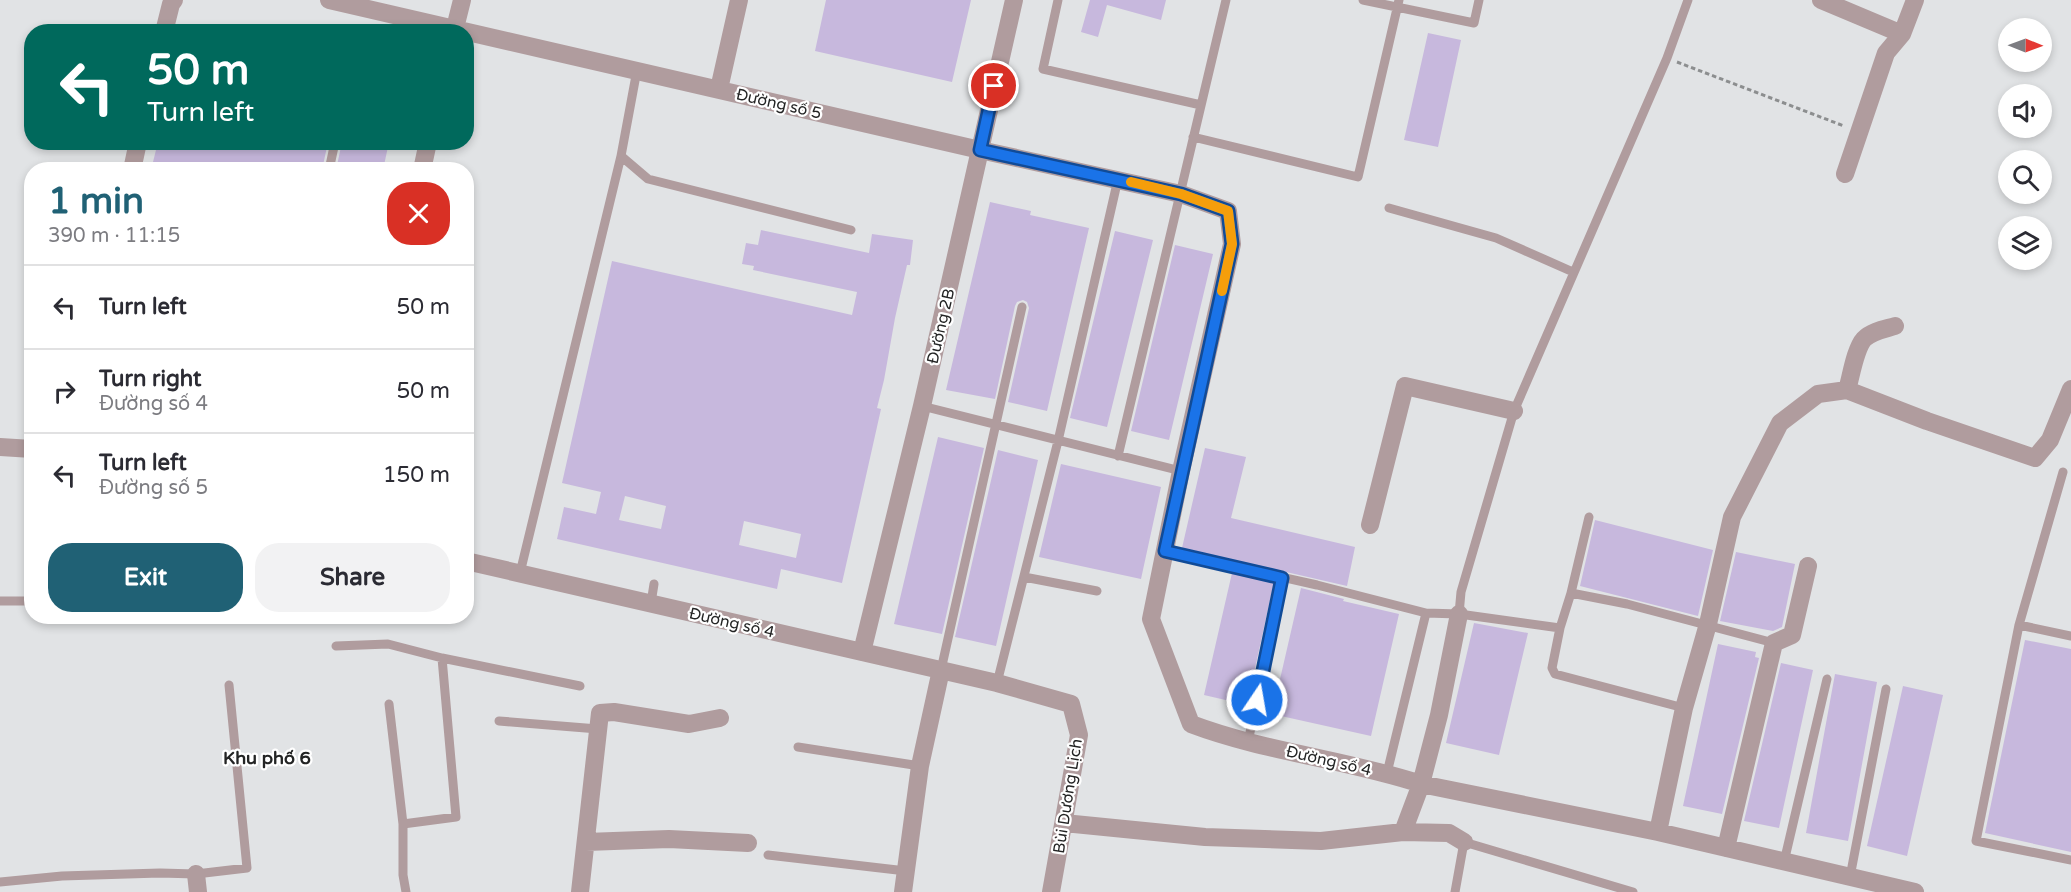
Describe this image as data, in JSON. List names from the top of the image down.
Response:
{
  "streets": {
    "street": [
      "Đường số 5",
      "Đường 2B",
      "Đường số 4",
      "Bùi Dương Lịch"
    ]
  },
  "crossings": [
    ["Đường số 5", "Đường 2B"],
    ["Đường số 5", "Đường số 4"],
    ["Đường 2B", "Đường số 4"],
    ["Đường số 4", "Bùi Dương Lịch"]
  ],
  "districts": ["Khu phố 6"],
  "north": "right",
  "page": {
    "turn": ["50 m", "Turn left"],
    "heading": ["1 min", "390 m · 11:15"],
    "list": [
      {
        "name": "Turn left",
        "value": "50 m"
      },
      {
        "name": "Turn right",
        "note": "Đường số 4",
        "value": "50 m"
      },
      {
        "name": "Turn left",
        "note": "Đường số 5",
        "value": "150 m"
      }
    ],
    "buttons": ["Exit", "Share"]
  }
}
